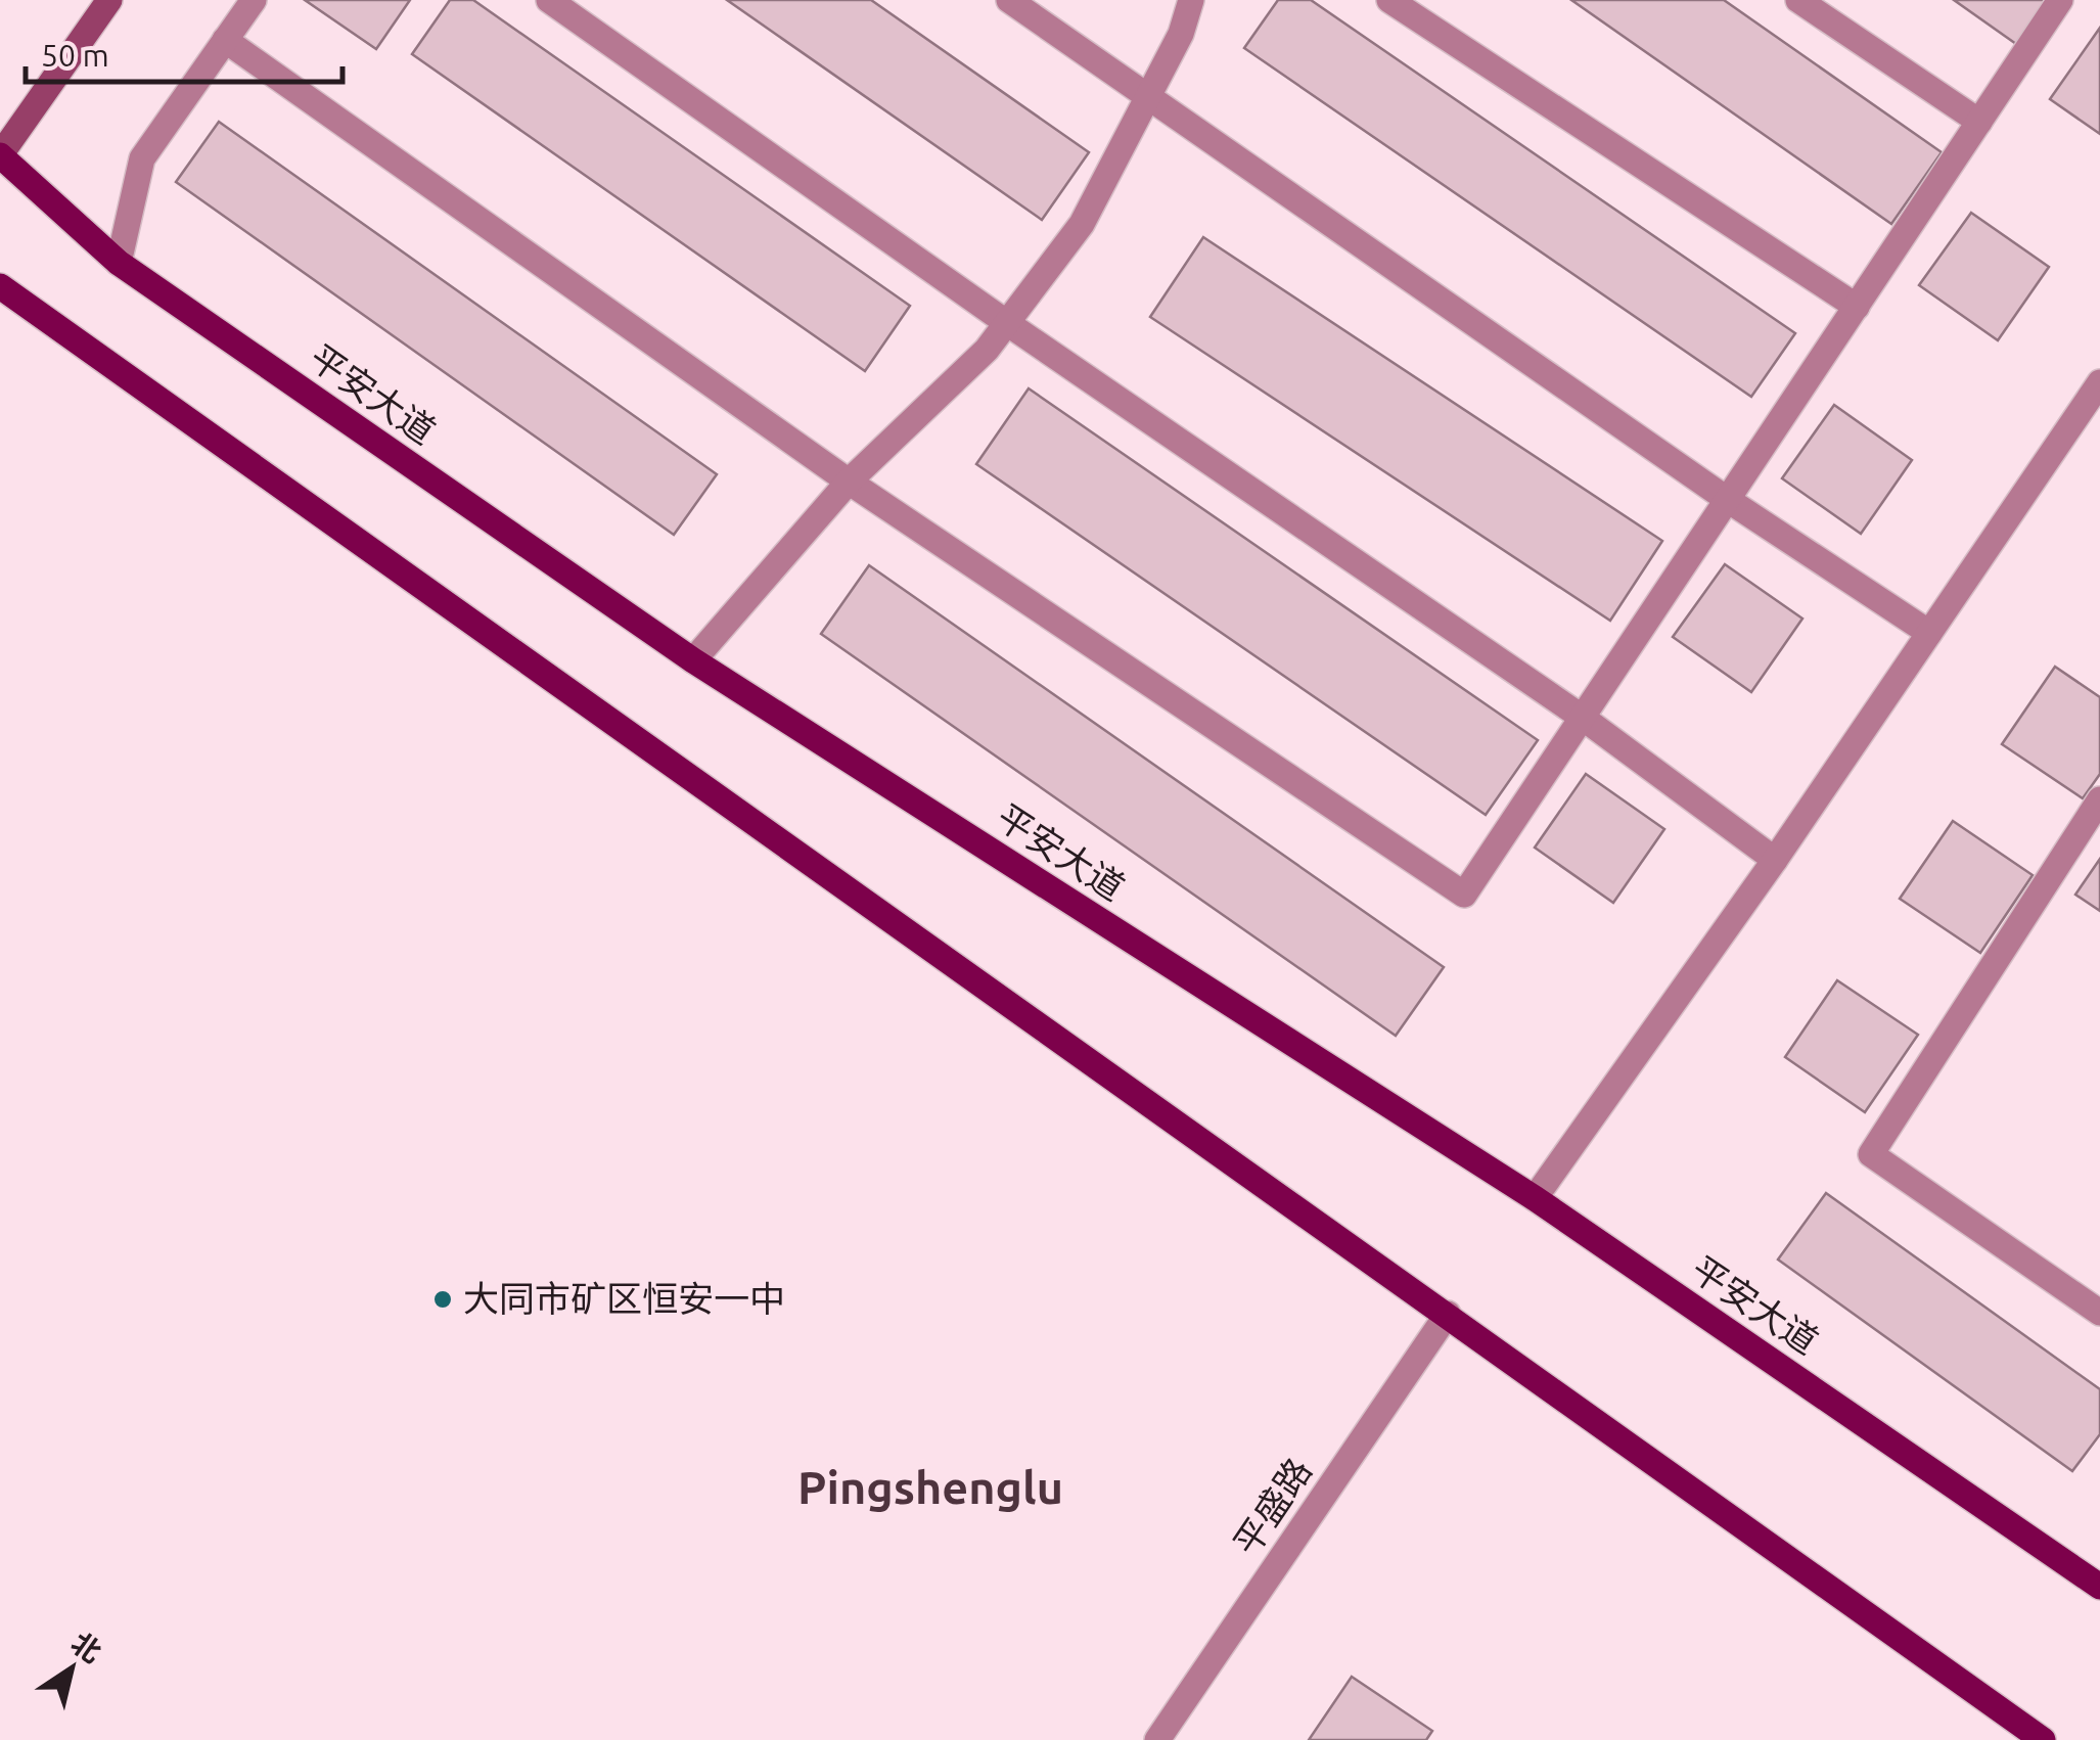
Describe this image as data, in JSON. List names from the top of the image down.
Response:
{
  "streets": {
    "main road": ["平安大道"],
    "street": ["平盛路"]
  },
  "districts": ["Pingshenglu"],
  "places": ["大同市矿区恒安一中"],
  "scale_bar": "50 m",
  "north": "top right"
}
